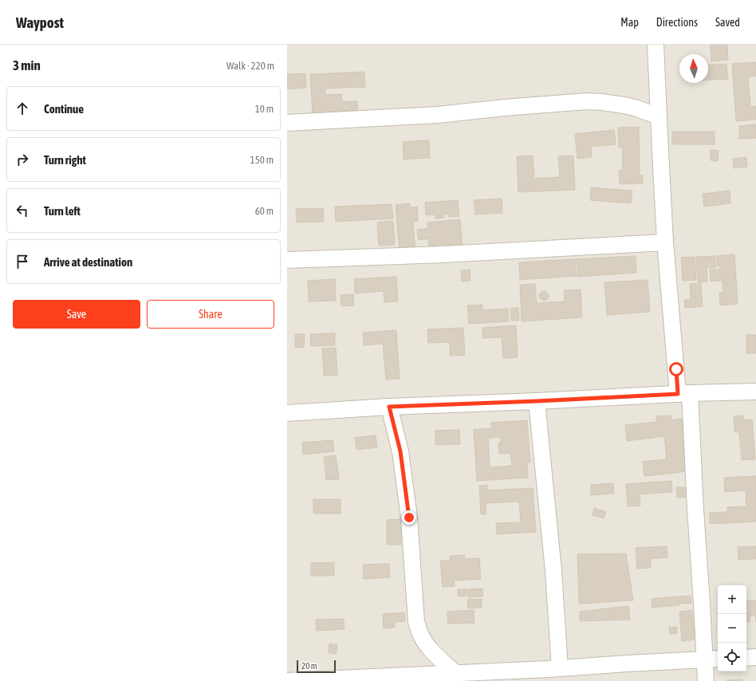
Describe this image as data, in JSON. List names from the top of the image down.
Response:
{
  "scale_bar": "20 m",
  "north": "top",
  "page": {
    "header": "Waypost",
    "nav": ["Map", "Directions", "Saved"],
    "heading": ["3 min", "Walk · 220 m"],
    "list": [
      ["Continue", "10 m"],
      ["Turn right", "150 m"],
      ["Turn left", "60 m"],
      "Arrive at destination"
    ],
    "buttons": ["Save", "Share"],
    "map_buttons": ["+", "−"],
    "scale": "20 m"
  }
}
